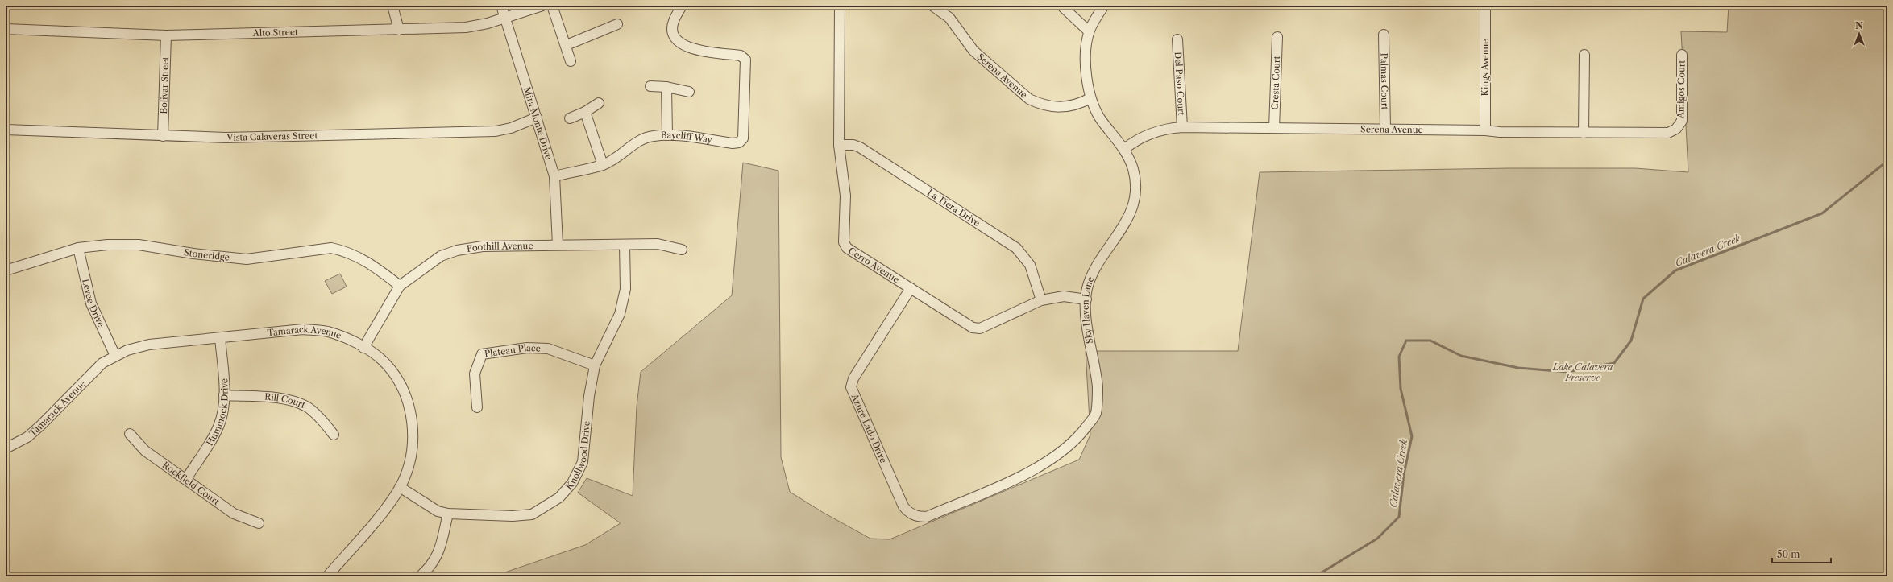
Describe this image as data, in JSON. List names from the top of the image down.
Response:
{
  "streets": {
    "street": [
      "Alto Street",
      "Kings Avenue",
      "Serena Avenue",
      "Palmas Court",
      "Cresta Court",
      "Del Paso Court",
      "Bolivar Street",
      "Amigos Court",
      "Mira Monte Drive",
      "Vista Calaveras Street",
      "Baycliff Way",
      "La Tiera Drive",
      "Foothill Avenue",
      "Stoneridge",
      "Cerro Avenue",
      "Levee Drive",
      "Sky Haven Lane",
      "Tamarack Avenue",
      "Plateau Place",
      "Rill Court",
      "Hummock Drive",
      "Azure Lado Drive",
      "Knollwood Drive",
      "Rockfield Court"
    ]
  },
  "crossings": [
    ["Alto Street", "Bolivar Street"],
    ["Alto Street", "Mira Monte Drive"],
    ["Kings Avenue", "Serena Avenue"],
    ["Serena Avenue", "Palmas Court"],
    ["Serena Avenue", "Cresta Court"],
    ["Serena Avenue", "Del Paso Court"],
    ["Serena Avenue", "Amigos Court"],
    ["Serena Avenue", "Sky Haven Lane"],
    ["Bolivar Street", "Vista Calaveras Street"],
    ["Mira Monte Drive", "Vista Calaveras Street"],
    ["Mira Monte Drive", "Baycliff Way"],
    ["Mira Monte Drive", "Foothill Avenue"],
    ["La Tiera Drive", "Cerro Avenue"],
    ["Foothill Avenue", "Stoneridge"],
    ["Foothill Avenue", "Tamarack Avenue"],
    ["Foothill Avenue", "Knollwood Drive"],
    ["Stoneridge", "Levee Drive"],
    ["Cerro Avenue", "Sky Haven Lane"],
    ["Cerro Avenue", "Azure Lado Drive"],
    ["Levee Drive", "Tamarack Avenue"],
    ["Sky Haven Lane", "Azure Lado Drive"],
    ["Tamarack Avenue", "Hummock Drive"],
    ["Tamarack Avenue", "Knollwood Drive"],
    ["Plateau Place", "Knollwood Drive"],
    ["Rill Court", "Hummock Drive"],
    ["Hummock Drive", "Rockfield Court"]
  ],
  "water": ["Calavera Creek"],
  "parks": ["Lake Calavera Preserve"],
  "scale_bar": "50 m",
  "north": "top"
}
